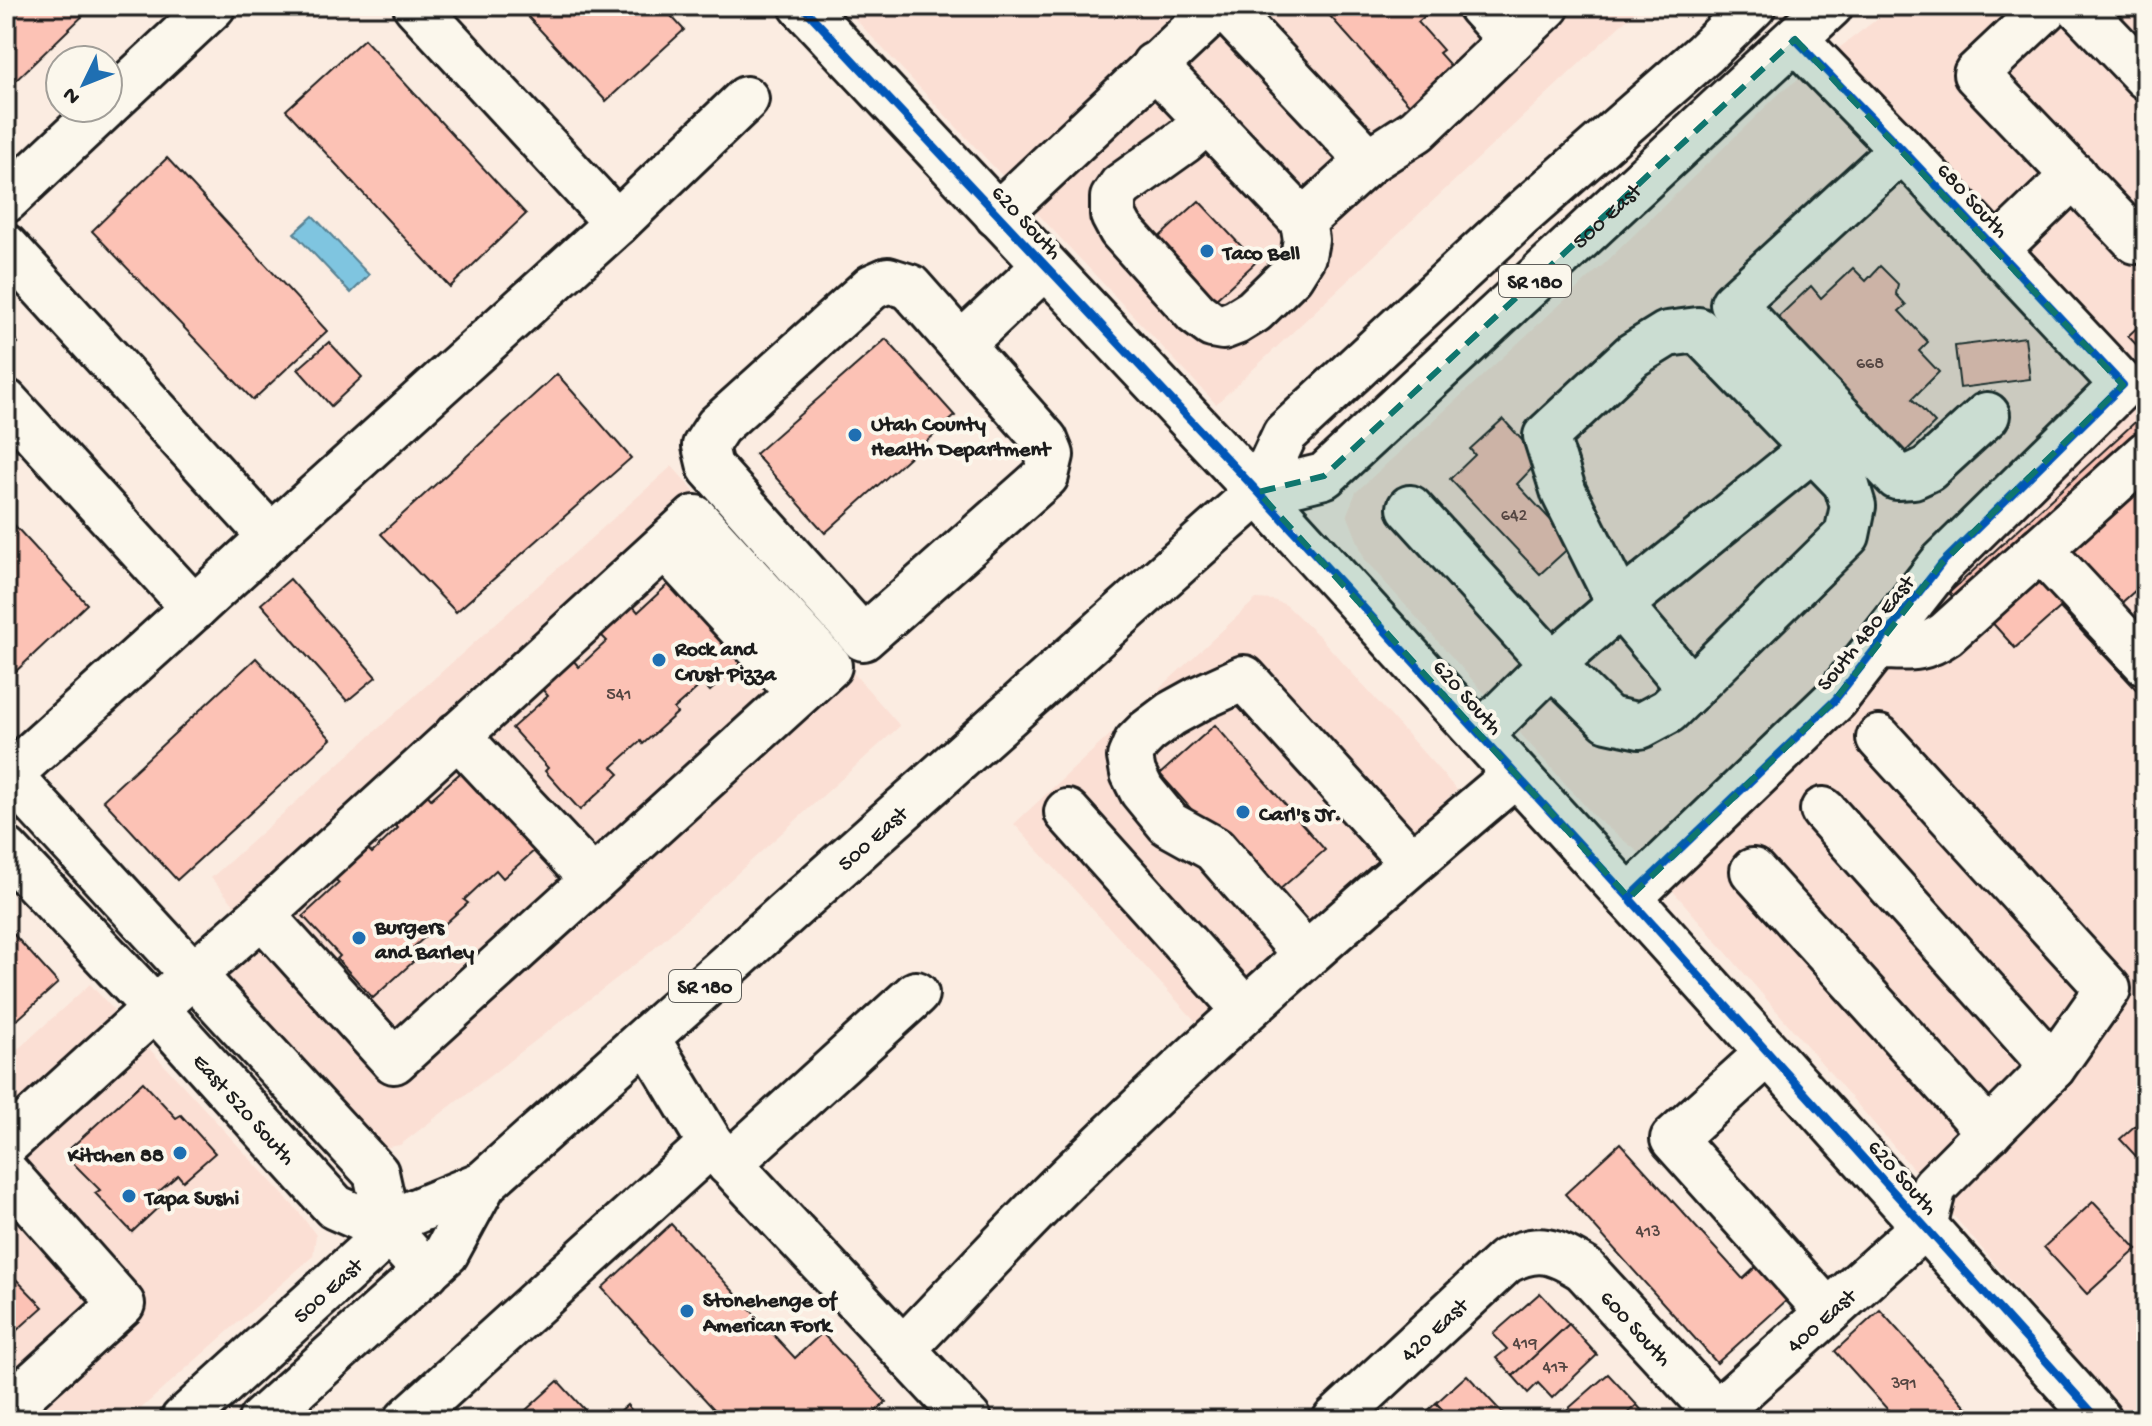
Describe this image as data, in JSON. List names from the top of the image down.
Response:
{
  "streets": {
    "street": [
      "680 South",
      "500 East",
      "620 South",
      "SR 180",
      "South 480 East",
      "East 520 South",
      "400 East",
      "600 South",
      "420 East"
    ]
  },
  "crossings": [
    ["680 South", "500 East"],
    ["680 South", "South 480 East"],
    ["500 East", "620 South"],
    ["500 East", "East 520 South"],
    ["620 South", "South 480 East"],
    ["620 South", "400 East"],
    ["400 East", "600 South"],
    ["600 South", "420 East"]
  ],
  "places": [
    "Taco Bell",
    "Utah County Health Department",
    "Rock and Crust Pizza",
    "Carl's Jr.",
    "Burgers and Barley",
    "Kitchen 88",
    "Tapa Sushi",
    "Stonehenge of American Fork"
  ],
  "house_numbers": [
    "668",
    "642",
    "541",
    "413",
    "419",
    "417",
    "391"
  ],
  "north": "bottom left"
}
